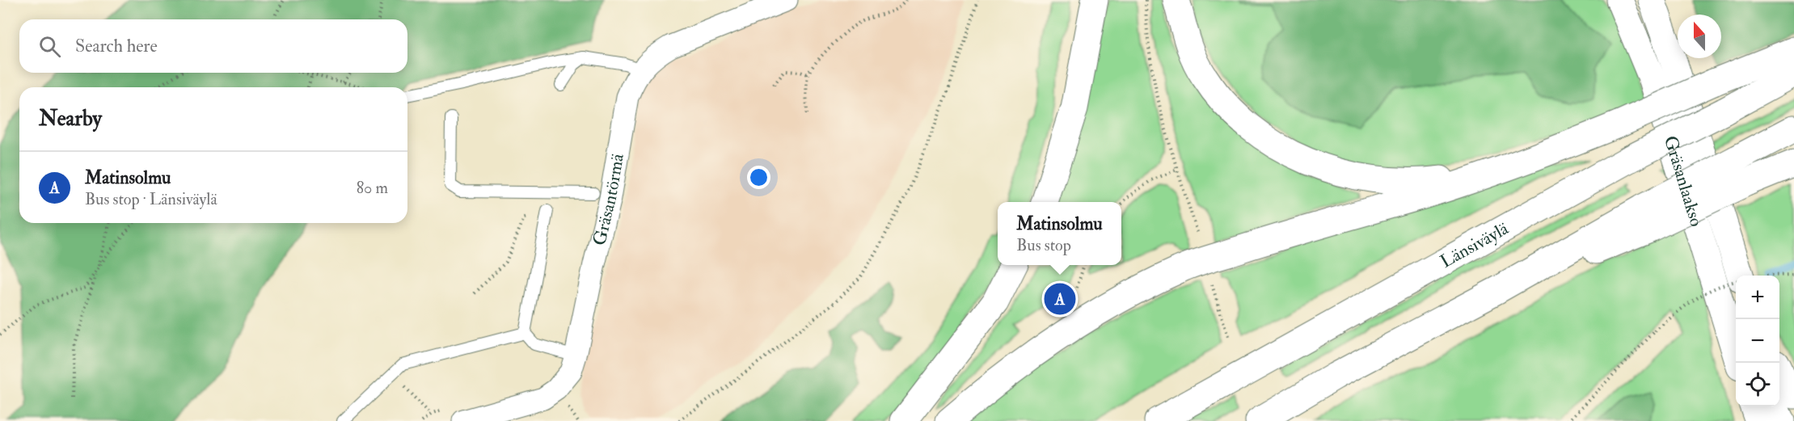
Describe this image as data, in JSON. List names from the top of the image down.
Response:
{
  "streets": {
    "main road": ["Gräsanlaakso", "Länsiväylä"],
    "street": ["Gräsantörmä"]
  },
  "north": "top",
  "page": {
    "search": "Search here",
    "heading": "Nearby",
    "list": [
      {
        "mark": "A",
        "name": "Matinsolmu",
        "note": "Bus stop · Länsiväylä",
        "value": "80 m"
      }
    ],
    "popup": ["Matinsolmu", "Bus stop"],
    "map_buttons": ["+", "−"],
    "pins": "A"
  }
}
